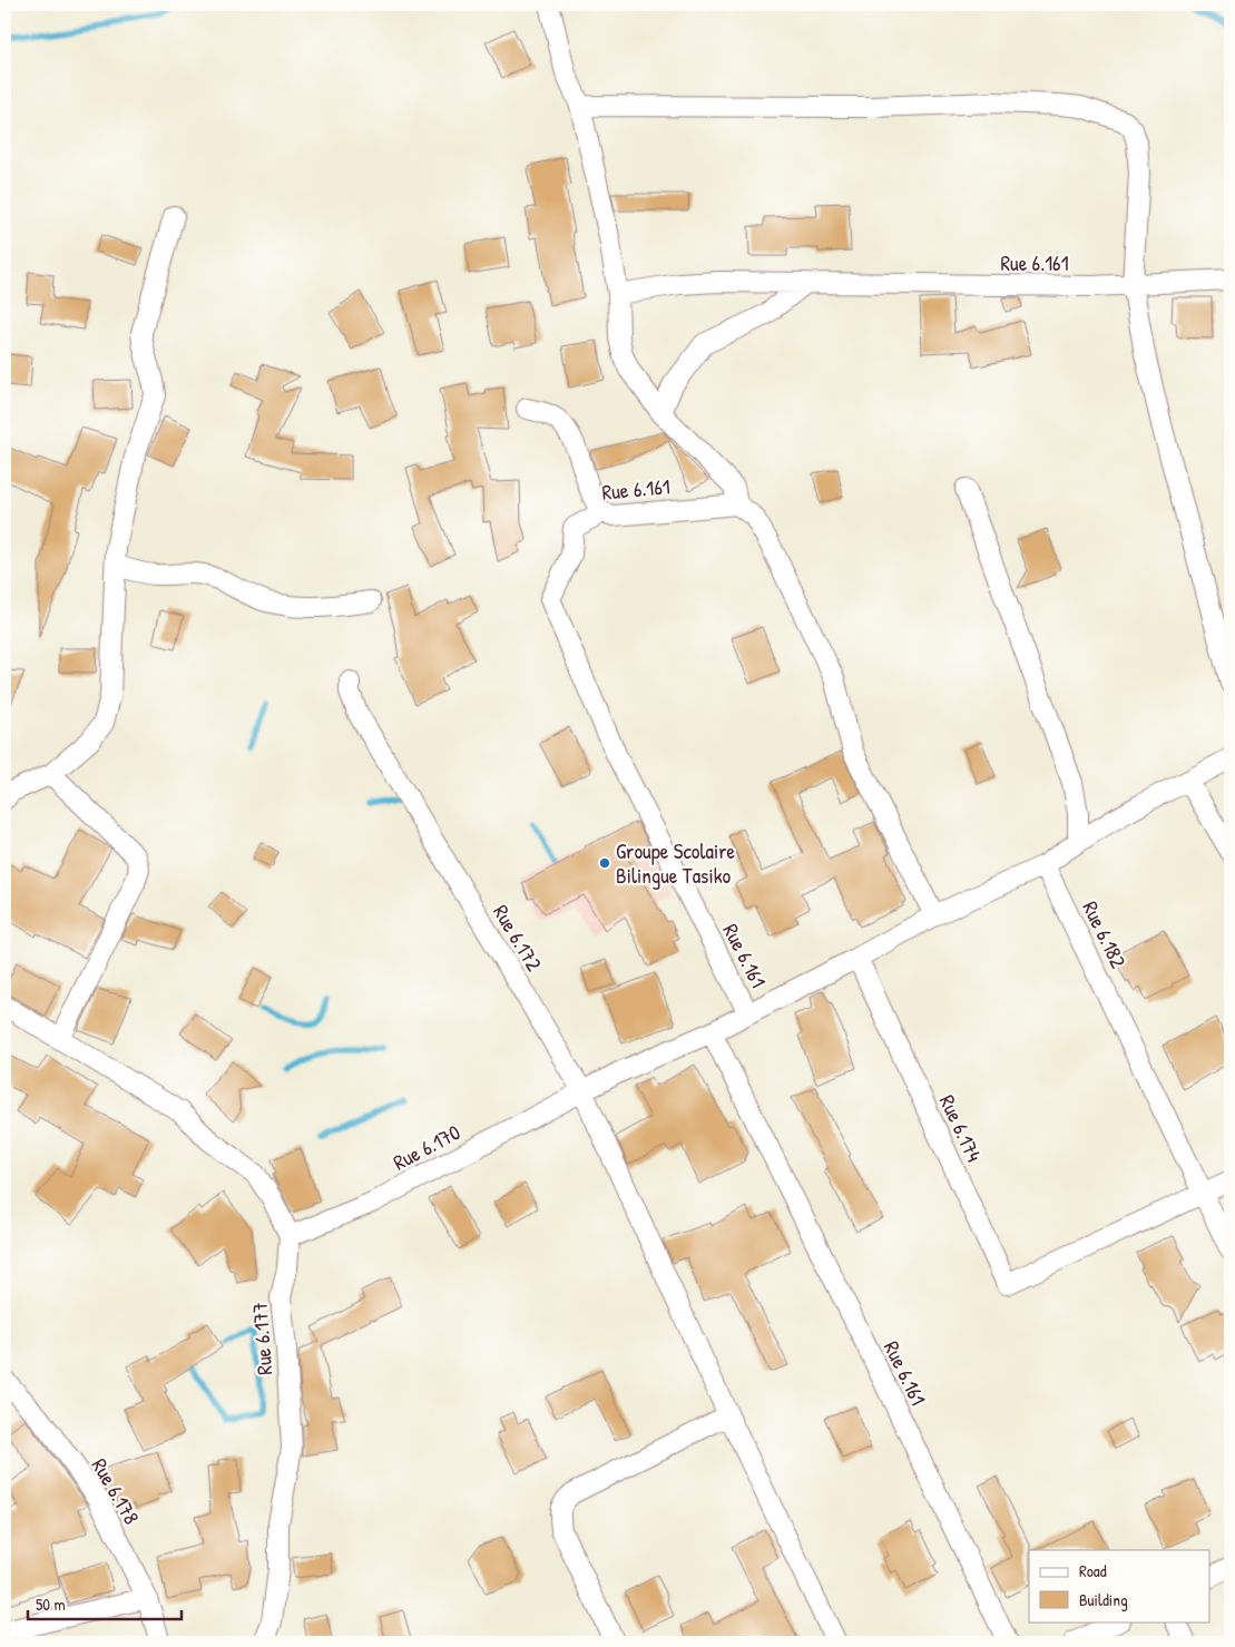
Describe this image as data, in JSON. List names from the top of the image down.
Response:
{
  "streets": {
    "street": [
      "Rue 6.161",
      "Rue 6.182",
      "Rue 6.172",
      "Rue 6.174",
      "Rue 6.170",
      "Rue 6.177",
      "Rue 6.178"
    ]
  },
  "crossings": [
    ["Rue 6.182", "Rue 6.174"],
    ["Rue 6.172", "Rue 6.170"],
    ["Rue 6.170", "Rue 6.177"]
  ],
  "places": ["Groupe Scolaire Bilingue Tasiko"],
  "legend": ["Road", "Building"],
  "scale_bar": "50 m"
}
